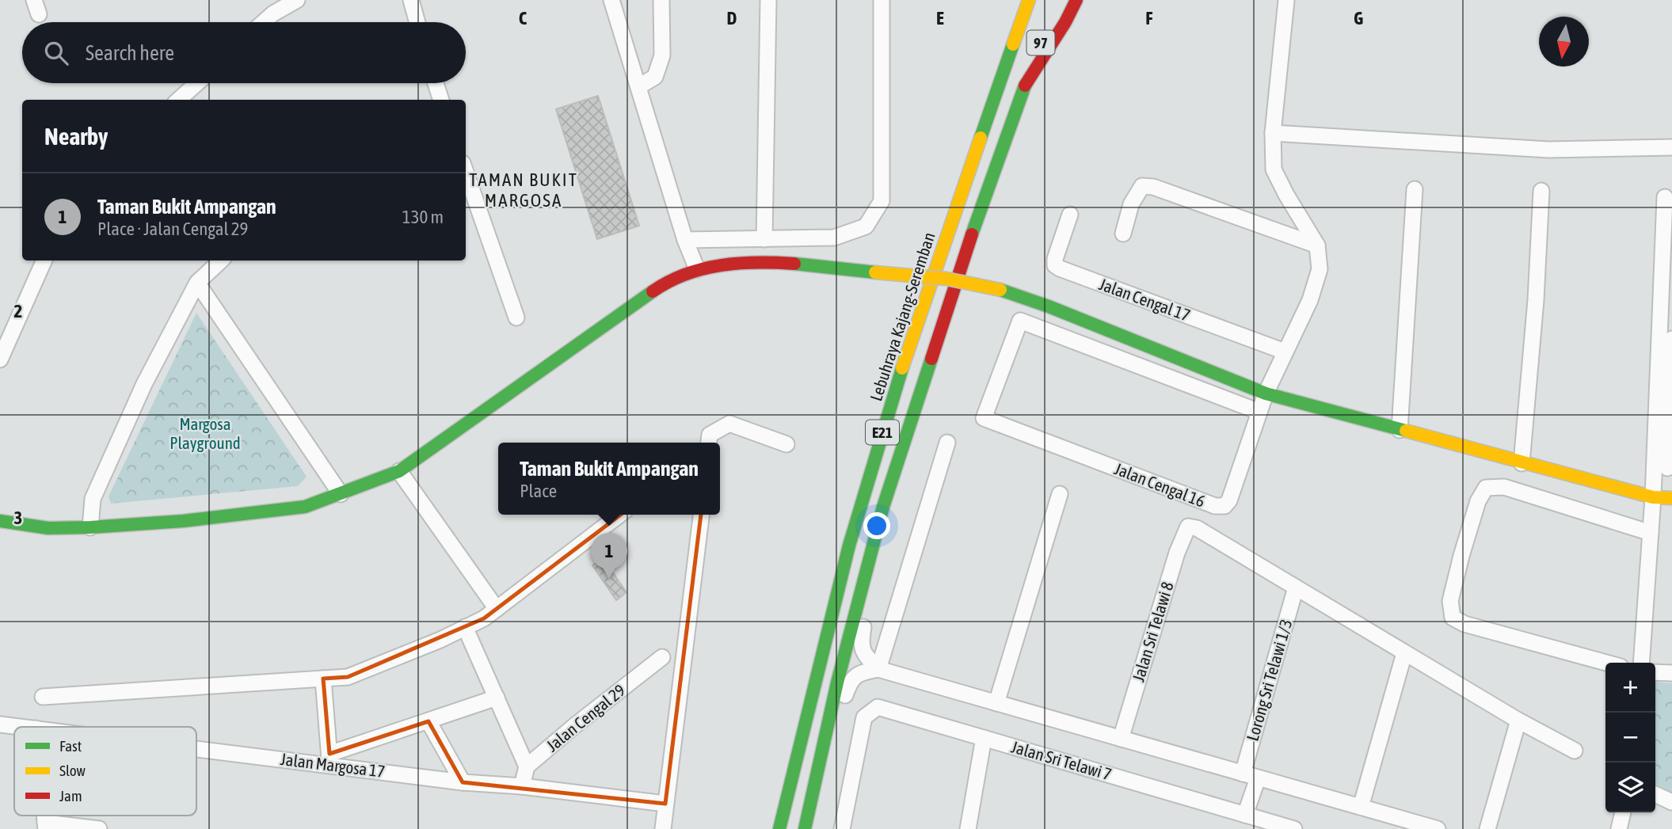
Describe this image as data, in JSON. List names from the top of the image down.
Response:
{
  "streets": {
    "main road": ["97", "Lebuhraya Kajang-Seremban", "E21"],
    "street": [
      "Jalan Cengal 17",
      "Jalan Cengal 16",
      "Jalan Sri Telawi 8",
      "Lorong Sri Telawi 1/3",
      "Jalan Cengal 29",
      "Jalan Sri Telawi 7",
      "Jalan Margosa 17"
    ]
  },
  "crossings": [
    ["97", "Lebuhraya Kajang-Seremban"],
    ["97", "E21"],
    ["Jalan Cengal 17", "Jalan Cengal 16"],
    ["Jalan Sri Telawi 8", "Lorong Sri Telawi 1/3"]
  ],
  "districts": ["TAMAN BUKIT MARGOSA"],
  "parks": ["Margosa Playground"],
  "legend": ["Fast", "Slow", "Jam"],
  "north": "bottom",
  "page": {
    "search": "Search here",
    "heading": "Nearby",
    "list": [
      {
        "mark": "1",
        "name": "Taman Bukit Ampangan",
        "note": "Place · Jalan Cengal 29",
        "value": "130 m"
      }
    ],
    "popup": ["Taman Bukit Ampangan", "Place"],
    "pins": "1",
    "map_buttons": ["+", "−"]
  },
  "grid": {
    "columns": [
      "C",
      "D",
      "E",
      "F",
      "G"
    ],
    "rows": ["2", "3"]
  }
}
